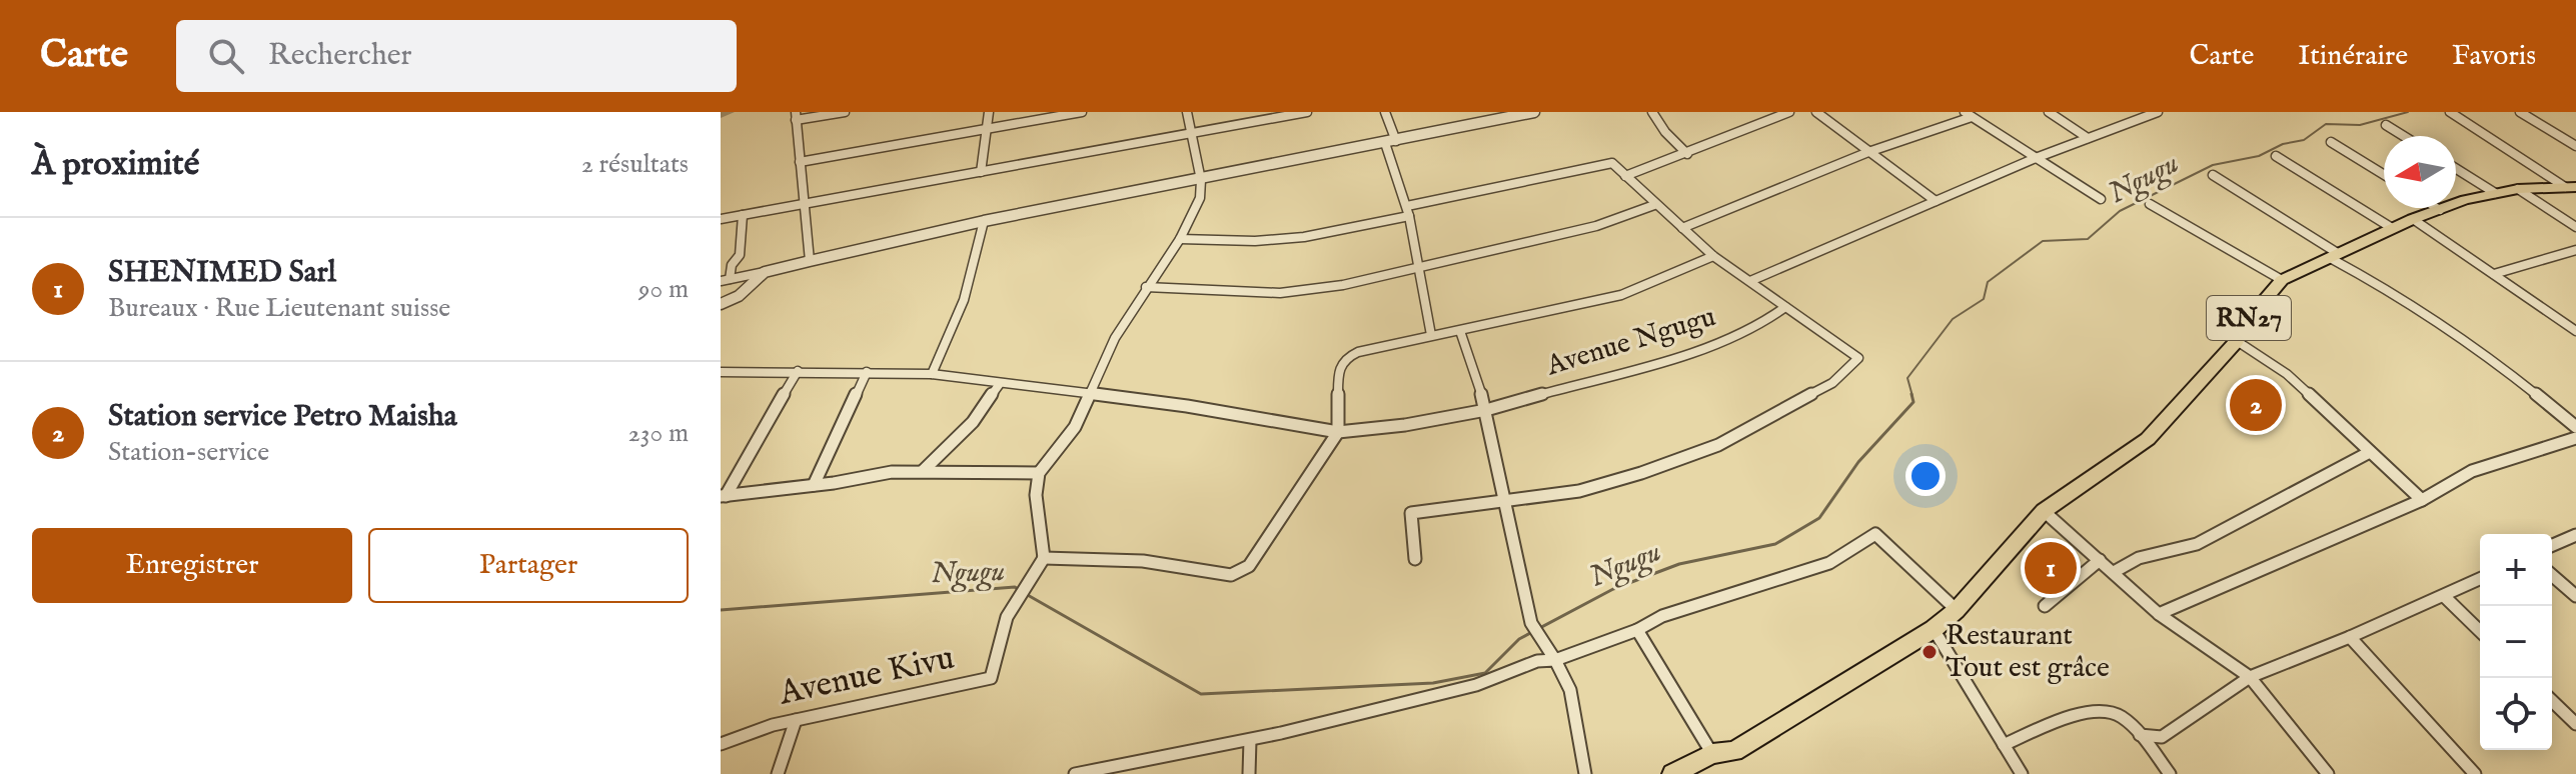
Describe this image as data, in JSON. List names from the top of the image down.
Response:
{
  "streets": {
    "main road": ["RN27"],
    "street": ["Avenue Ngugu", "Avenue Kivu"]
  },
  "water": ["Ngugu"],
  "places": ["Restaurant Tout est grâce"],
  "north": "left",
  "page": {
    "header": "Carte",
    "search": "Rechercher",
    "nav": ["Carte", "Itinéraire", "Favoris"],
    "heading": ["À proximité", "2 résultats"],
    "list": [
      {
        "mark": "1",
        "name": "SHENIMED Sarl",
        "note": "Bureaux · Rue Lieutenant suisse",
        "value": "90 m"
      },
      {
        "mark": "2",
        "name": "Station service Petro Maisha",
        "note": "Station-service",
        "value": "230 m"
      }
    ],
    "pins": ["2", "1"],
    "buttons": ["Enregistrer", "Partager"],
    "map_buttons": ["+", "−"]
  }
}
